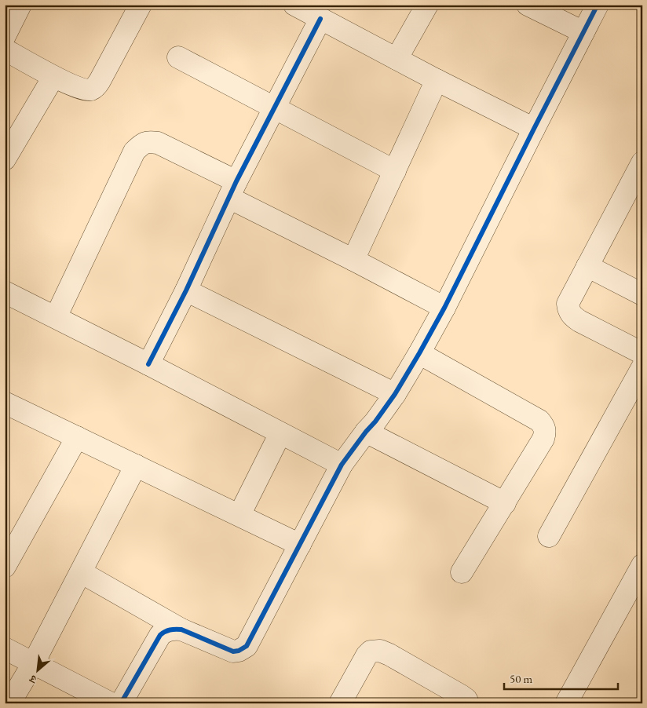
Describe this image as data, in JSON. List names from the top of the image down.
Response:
{
  "scale_bar": "50 m",
  "north": "bottom left"
}
